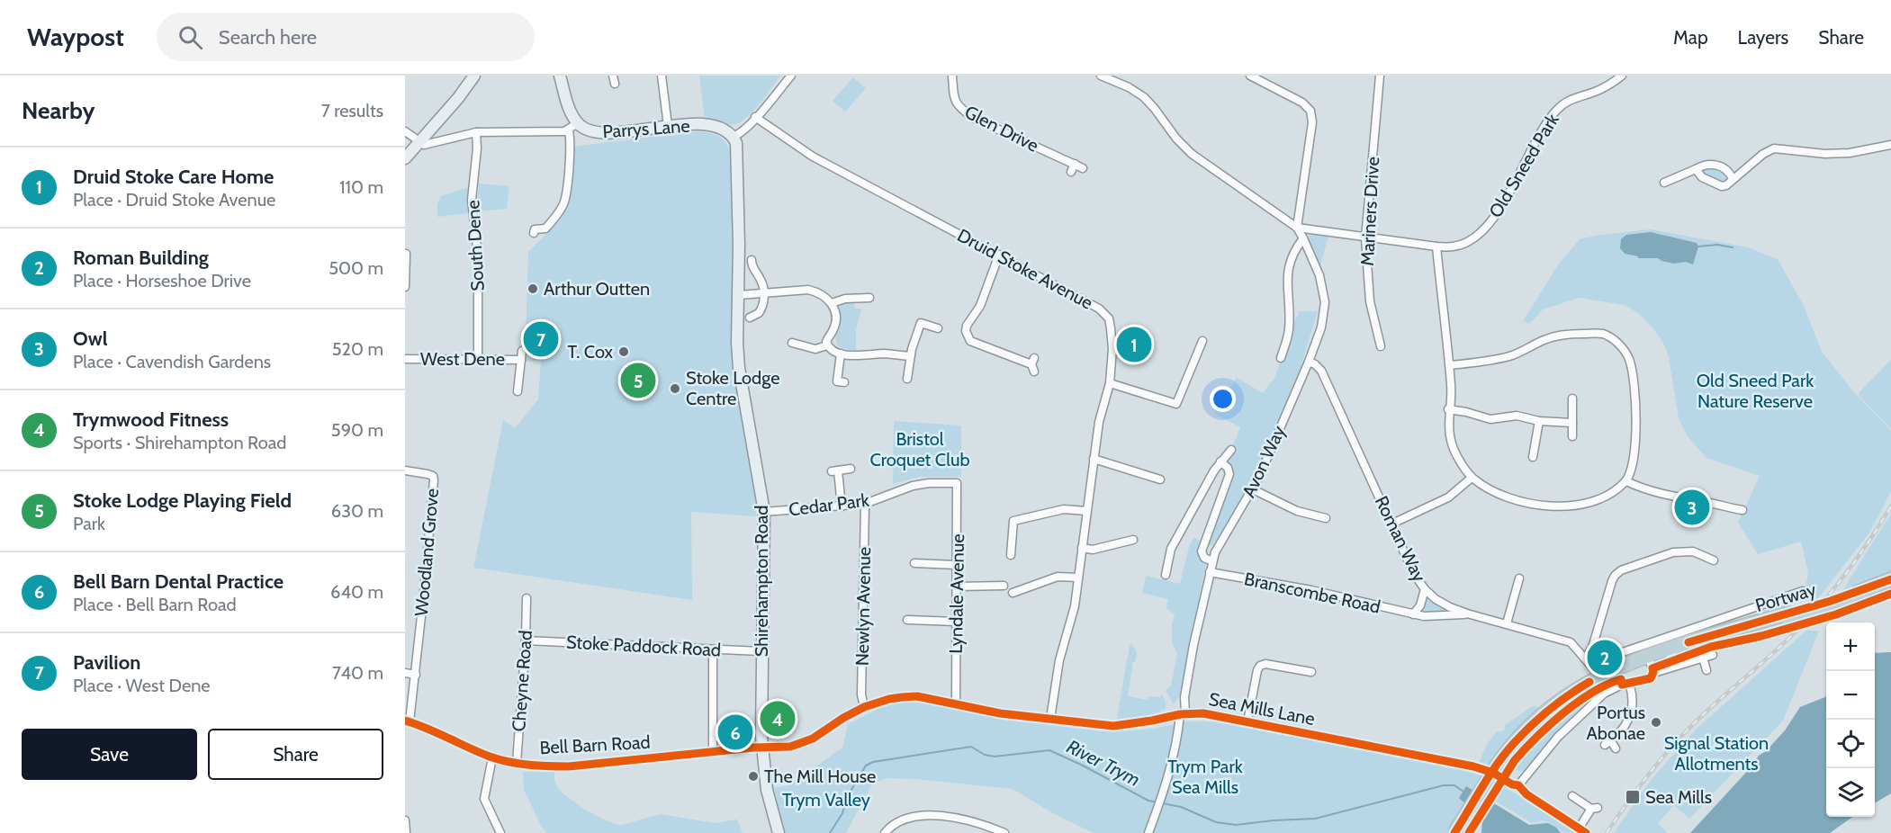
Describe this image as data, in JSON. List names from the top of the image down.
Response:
{
  "streets": {
    "highway": ["Portway"],
    "main road": ["Parrys Lane", "Shirehampton Road"],
    "street": [
      "Glen Drive",
      "Old Sneed Park",
      "Mariners Drive",
      "South Dene",
      "Druid Stoke Avenue",
      "West Dene",
      "Avon Way",
      "Cedar Park",
      "Roman Way",
      "Woodland Grove",
      "Branscombe Road",
      "Lyndale Avenue",
      "Newlyn Avenue",
      "Stoke Paddock Road",
      "Cheyne Road",
      "Sea Mills Lane",
      "Bell Barn Road"
    ]
  },
  "crossings": [
    ["Parrys Lane", "Shirehampton Road"],
    ["Old Sneed Park", "Mariners Drive"],
    ["Old Sneed Park", "Avon Way"],
    ["South Dene", "West Dene"],
    ["Druid Stoke Avenue", "Sea Mills Lane"],
    ["Avon Way", "Roman Way"],
    ["Avon Way", "Branscombe Road"],
    ["Avon Way", "Sea Mills Lane"],
    ["Cedar Park", "Shirehampton Road"],
    ["Cedar Park", "Lyndale Avenue"],
    ["Cedar Park", "Newlyn Avenue"],
    ["Roman Way", "Branscombe Road"],
    ["Woodland Grove", "Bell Barn Road"],
    ["Shirehampton Road", "Stoke Paddock Road"],
    ["Shirehampton Road", "Sea Mills Lane"],
    ["Shirehampton Road", "Bell Barn Road"],
    ["Lyndale Avenue", "Sea Mills Lane"],
    ["Newlyn Avenue", "Sea Mills Lane"],
    ["Stoke Paddock Road", "Cheyne Road"],
    ["Cheyne Road", "Bell Barn Road"],
    ["Sea Mills Lane", "Bell Barn Road"]
  ],
  "water": ["River Trym"],
  "parks": [
    "Old Sneed Park Nature Reserve",
    "Bristol Croquet Club",
    "Signal Station Allotments",
    "Trym Park Sea Mills",
    "Trym Valley"
  ],
  "places": {
    "other": [
      "Arthur Outten",
      "T. Cox",
      "Stoke Lodge Centre",
      "Portus Abonae",
      "The Mill House"
    ],
    "transit": ["Sea Mills"]
  },
  "page": {
    "header": "Waypost",
    "search": "Search here",
    "nav": ["Map", "Layers", "Share"],
    "heading": ["Nearby", "7 results"],
    "list": [
      {
        "mark": "1",
        "name": "Druid Stoke Care Home",
        "note": "Place · Druid Stoke Avenue",
        "value": "110 m"
      },
      {
        "mark": "2",
        "name": "Roman Building",
        "note": "Place · Horseshoe Drive",
        "value": "500 m"
      },
      {
        "mark": "3",
        "name": "Owl",
        "note": "Place · Cavendish Gardens",
        "value": "520 m"
      },
      {
        "mark": "4",
        "name": "Trymwood Fitness",
        "note": "Sports · Shirehampton Road",
        "value": "590 m"
      },
      {
        "mark": "5",
        "name": "Stoke Lodge Playing Field",
        "note": "Park",
        "value": "630 m"
      },
      {
        "mark": "6",
        "name": "Bell Barn Dental Practice",
        "note": "Place · Bell Barn Road",
        "value": "640 m"
      },
      {
        "mark": "7",
        "name": "Pavilion",
        "note": "Place · West Dene",
        "value": "740 m"
      }
    ],
    "pins": [
      "7",
      "1",
      "5",
      "3",
      "2",
      "4",
      "6"
    ],
    "map_buttons": ["+", "−"],
    "buttons": ["Save", "Share"]
  }
}
